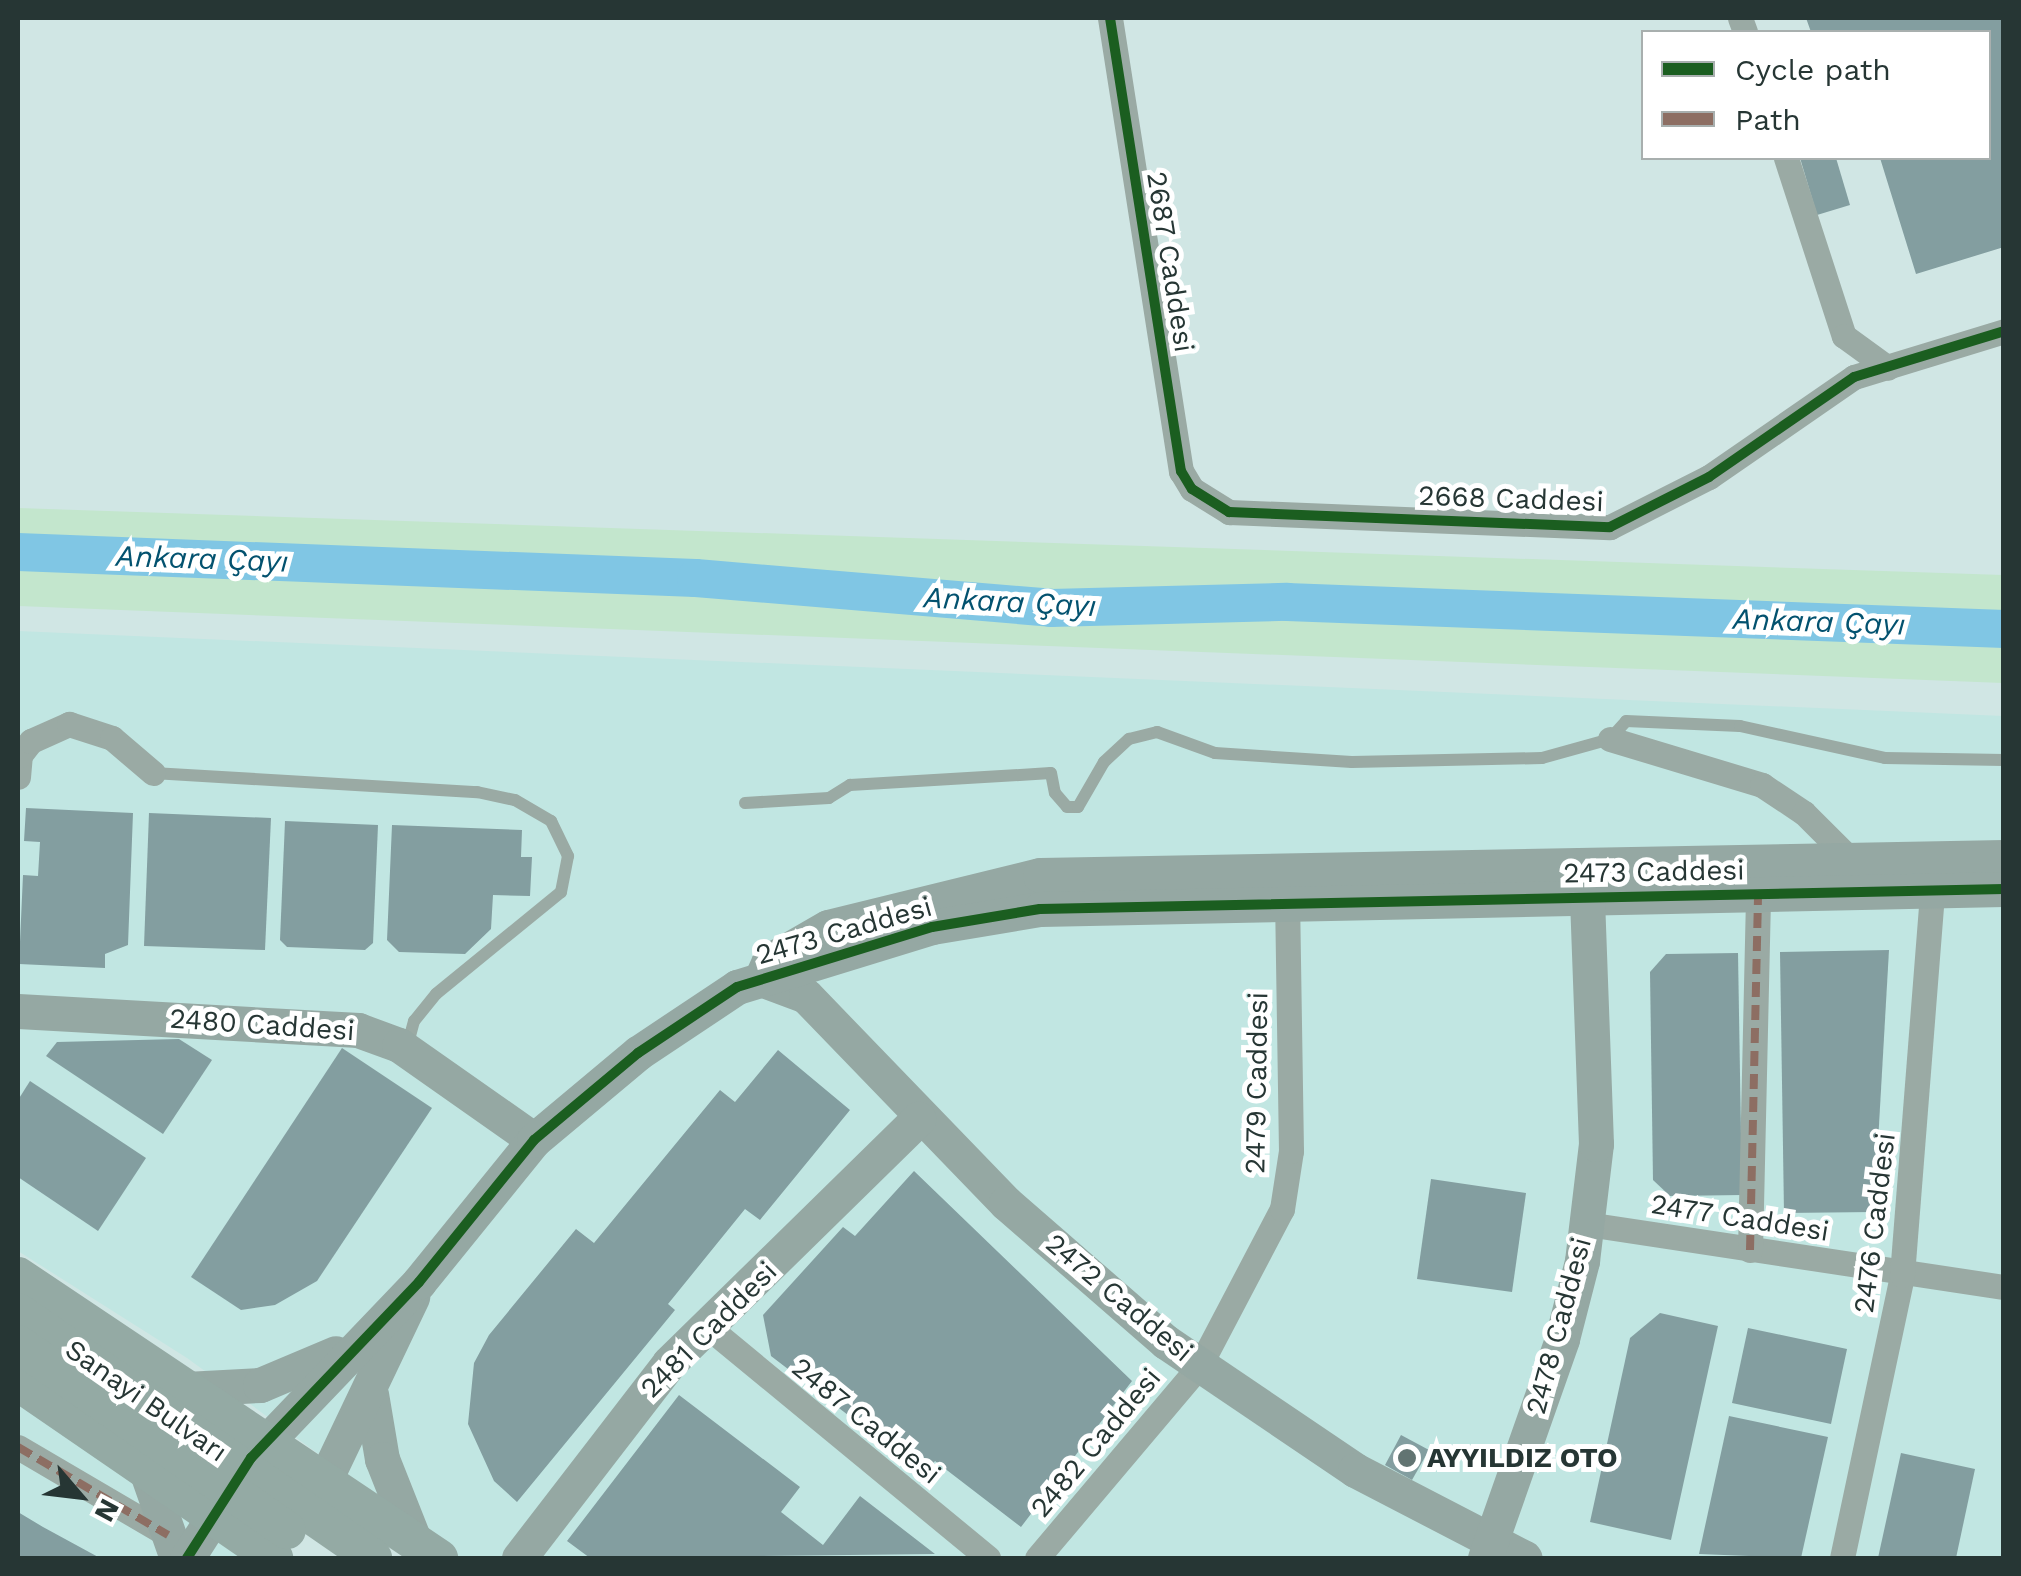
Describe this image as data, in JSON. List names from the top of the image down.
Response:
{
  "streets": {
    "main road": ["Sanayi Bulvarı"],
    "street": [
      "2687 Caddesi",
      "2668 Caddesi",
      "2473 Caddesi",
      "2480 Caddesi",
      "2479 Caddesi",
      "2477 Caddesi",
      "2476 Caddesi",
      "2472 Caddesi",
      "2478 Caddesi",
      "2481 Caddesi",
      "2487 Caddesi",
      "2482 Caddesi"
    ]
  },
  "crossings": [
    ["2687 Caddesi", "2668 Caddesi"],
    ["2473 Caddesi", "2480 Caddesi"],
    ["2473 Caddesi", "2479 Caddesi"],
    ["2473 Caddesi", "2476 Caddesi"],
    ["2473 Caddesi", "2472 Caddesi"],
    ["2473 Caddesi", "2478 Caddesi"],
    ["2479 Caddesi", "2472 Caddesi"],
    ["2479 Caddesi", "2482 Caddesi"],
    ["2477 Caddesi", "2476 Caddesi"],
    ["2477 Caddesi", "2478 Caddesi"],
    ["2472 Caddesi", "2478 Caddesi"],
    ["2472 Caddesi", "2481 Caddesi"],
    ["2472 Caddesi", "2482 Caddesi"],
    ["2481 Caddesi", "2487 Caddesi"]
  ],
  "water": ["Ankara Çayı"],
  "places": ["AYYILDIZ OTO"],
  "legend": ["Cycle path", "Path"],
  "north": "bottom right"
}
